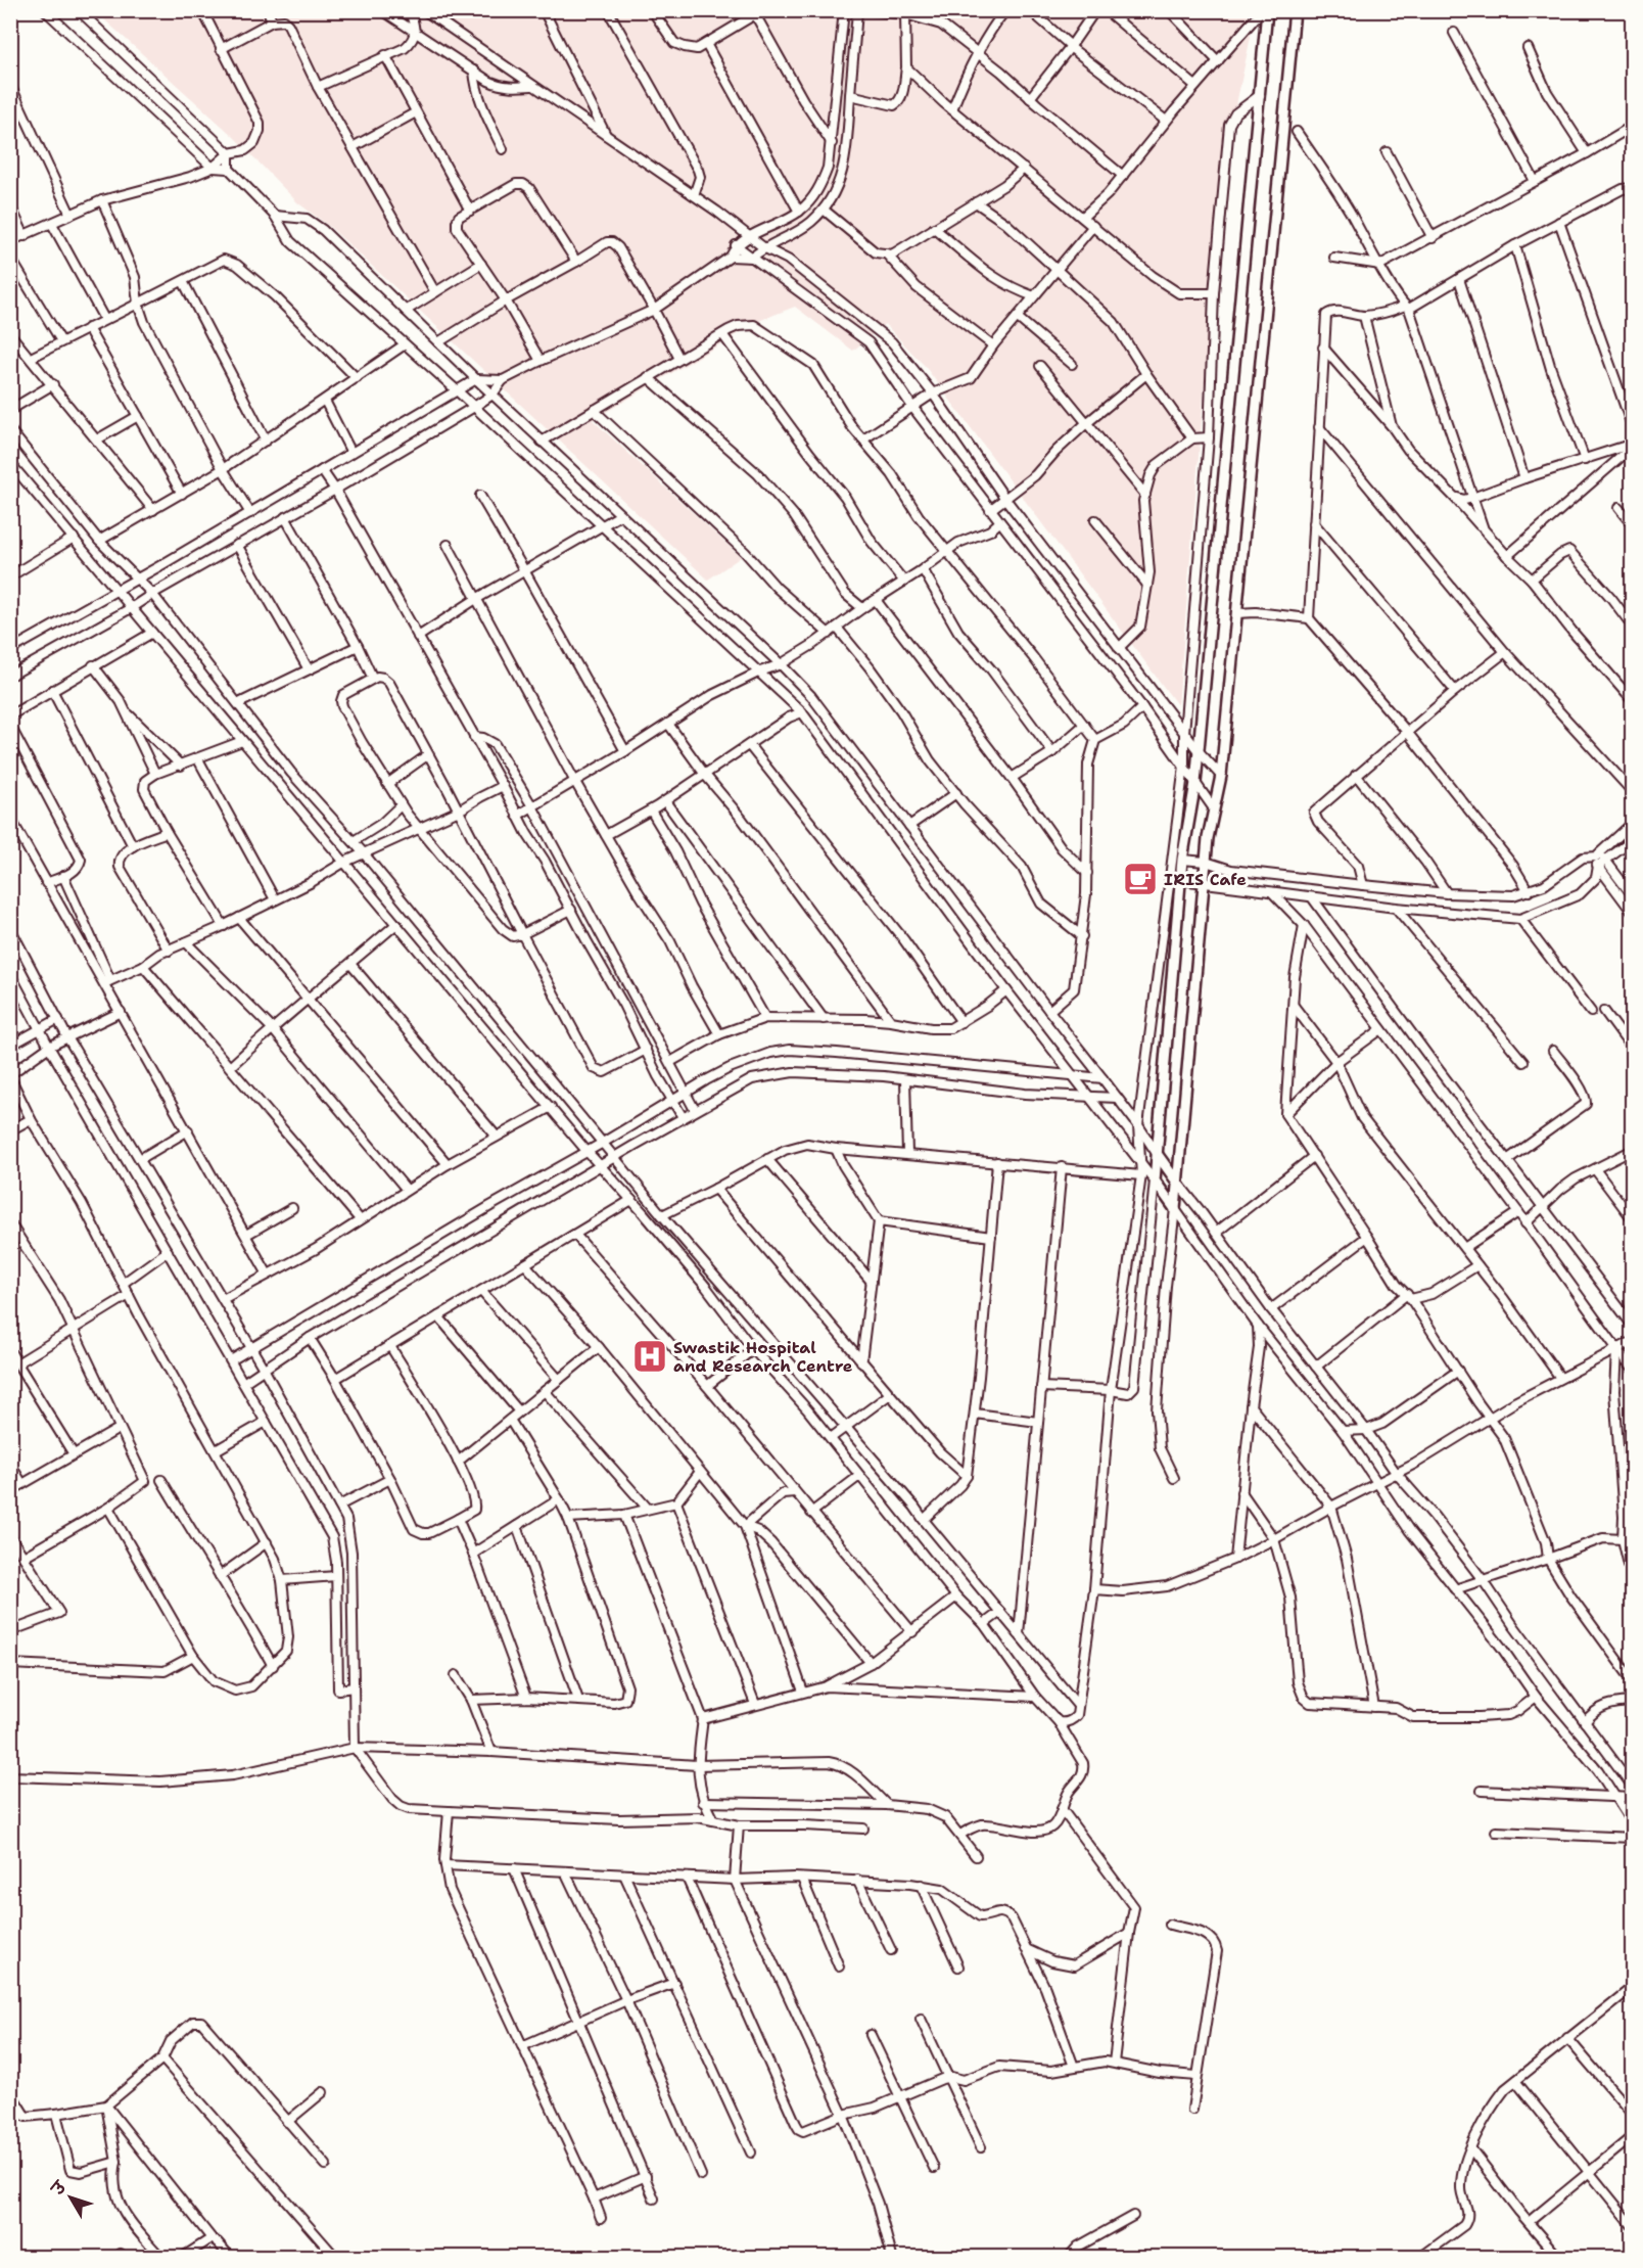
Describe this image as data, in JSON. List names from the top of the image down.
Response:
{
  "places": {
    "cafe": ["IRIS Cafe"],
    "hospital": ["Swastik Hospital and Research Centre"]
  },
  "north": "top left"
}
